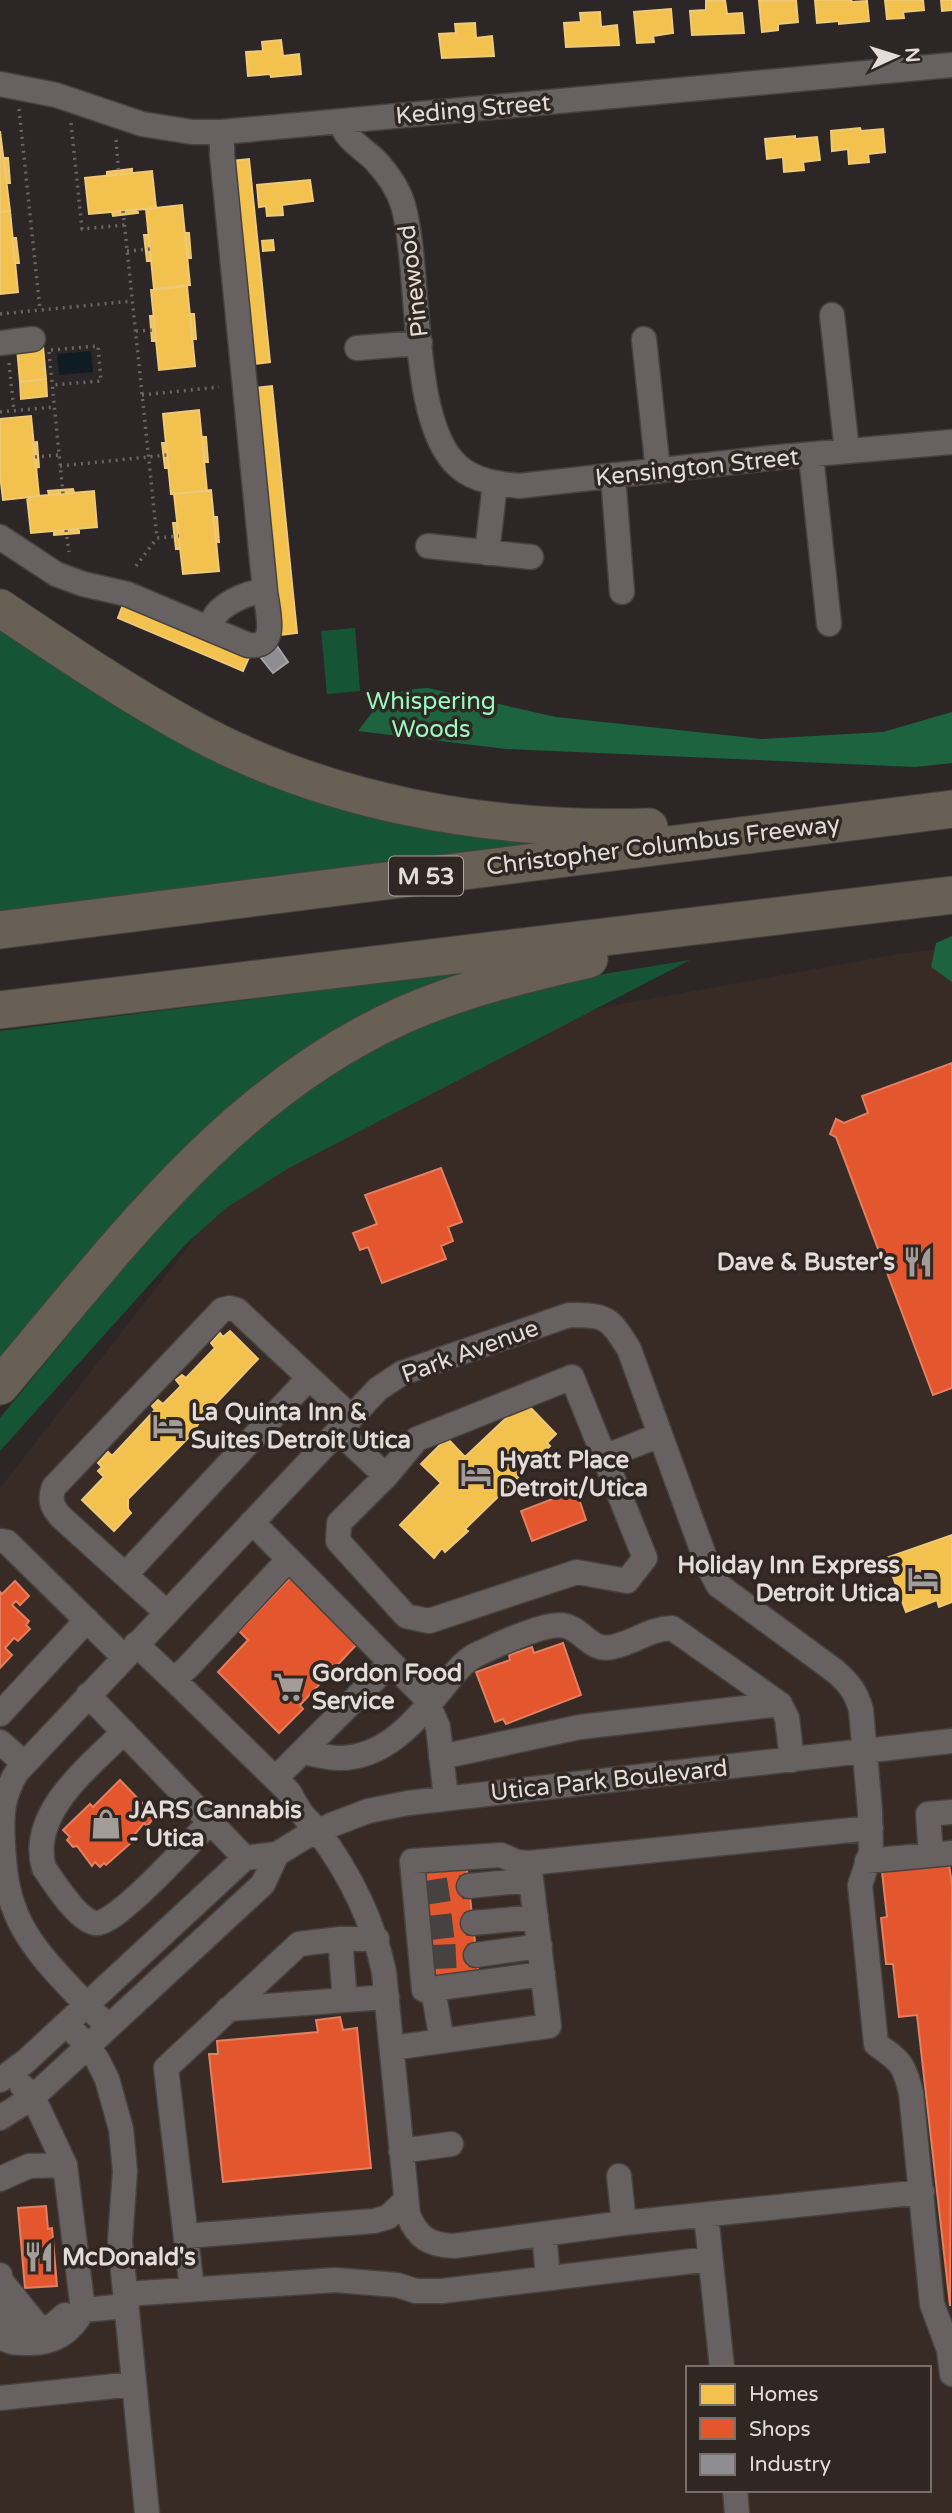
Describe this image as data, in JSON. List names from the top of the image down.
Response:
{
  "streets": {
    "highway": ["Christopher Columbus Freeway", "M 53"],
    "street": [
      "Keding Street",
      "Pinewood",
      "Kensington Street",
      "Park Avenue",
      "Utica Park Boulevard"
    ]
  },
  "crossings": [
    ["Keding Street", "Pinewood"],
    ["Pinewood", "Kensington Street"],
    ["Park Avenue", "Utica Park Boulevard"]
  ],
  "parks": ["Whispering Woods"],
  "places": {
    "restaurant": ["Dave & Buster's", "McDonald's"],
    "hotel": ["La Quinta Inn & Suites Detroit Utica", "Hyatt Place Detroit/Utica", "Holiday Inn Express Detroit Utica"],
    "supermarket": ["Gordon Food Service"],
    "shop": ["JARS Cannabis - Utica"]
  },
  "legend": ["Homes", "Shops", "Industry"],
  "north": "right"
}
